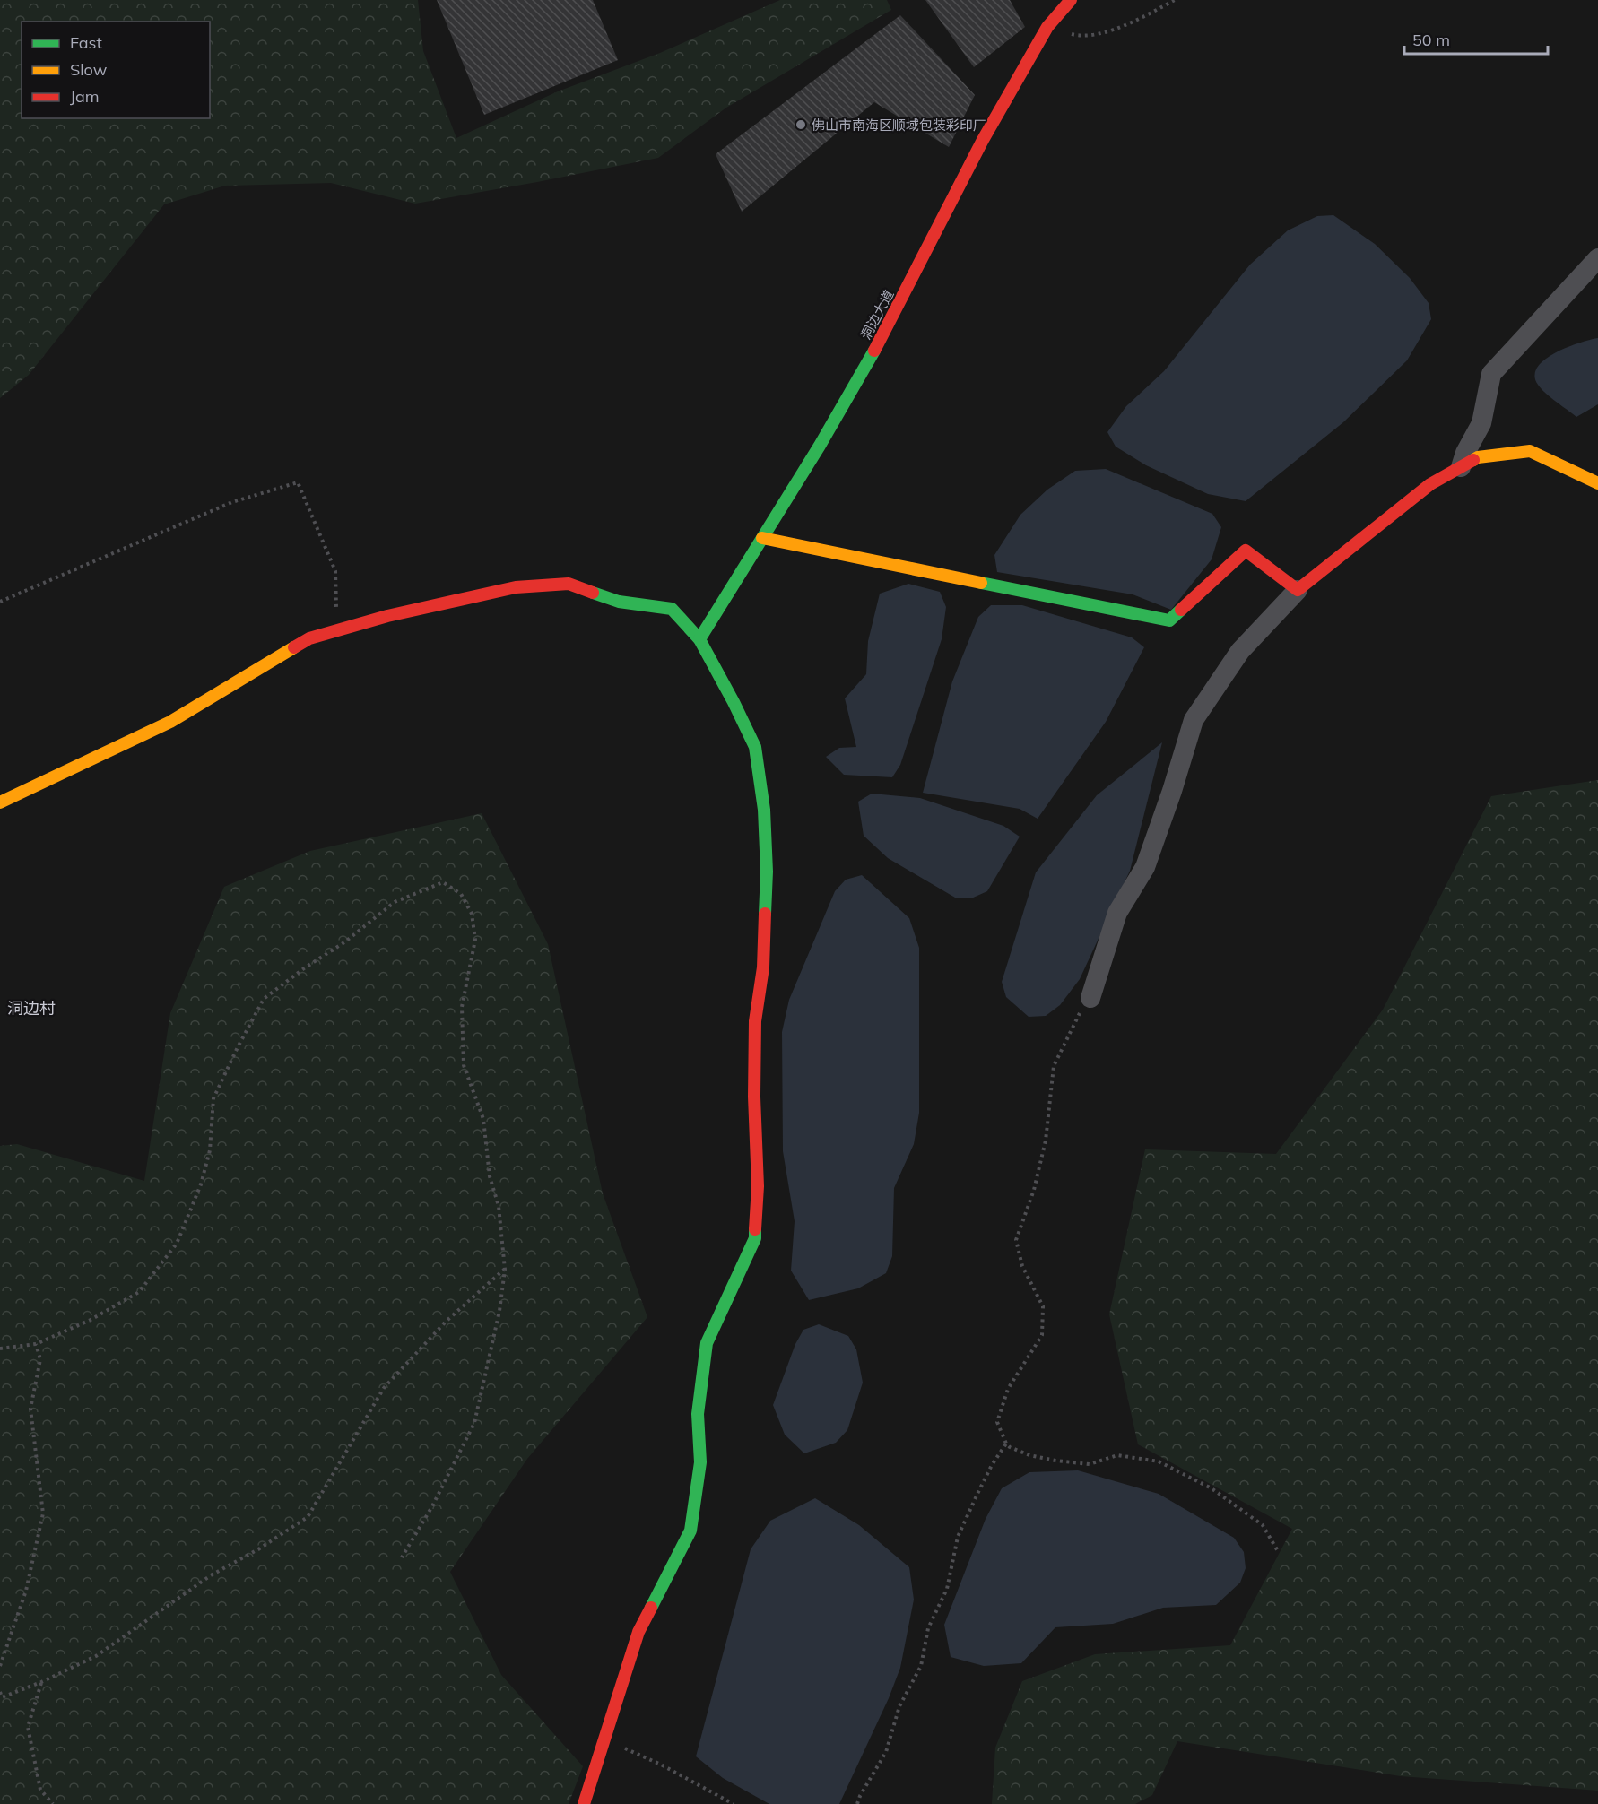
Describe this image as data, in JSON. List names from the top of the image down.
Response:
{
  "streets": {
    "street": ["洞边大道"]
  },
  "districts": ["洞边村"],
  "places": ["佛山市南海区顺域包装彩印厂"],
  "legend": ["Fast", "Slow", "Jam"],
  "scale_bar": "50 m"
}
